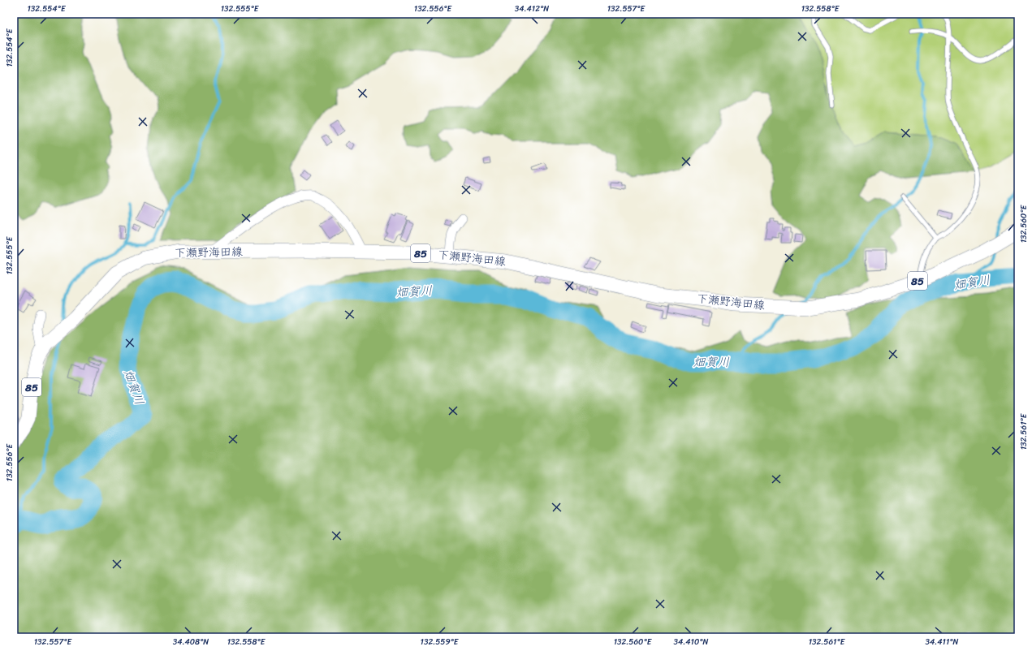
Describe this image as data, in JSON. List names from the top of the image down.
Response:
{
  "streets": {
    "main road": ["下瀬野海田線", "85"]
  },
  "water": ["畑賀川"],
  "coordinates": [
    "132.554°E",
    "132.555°E",
    "132.556°E",
    "34.412°N",
    "132.557°E",
    "132.558°E",
    "132.560°E",
    "132.561°E",
    "34.408°N",
    "132.559°E",
    "34.410°N",
    "34.411°N"
  ]
}
